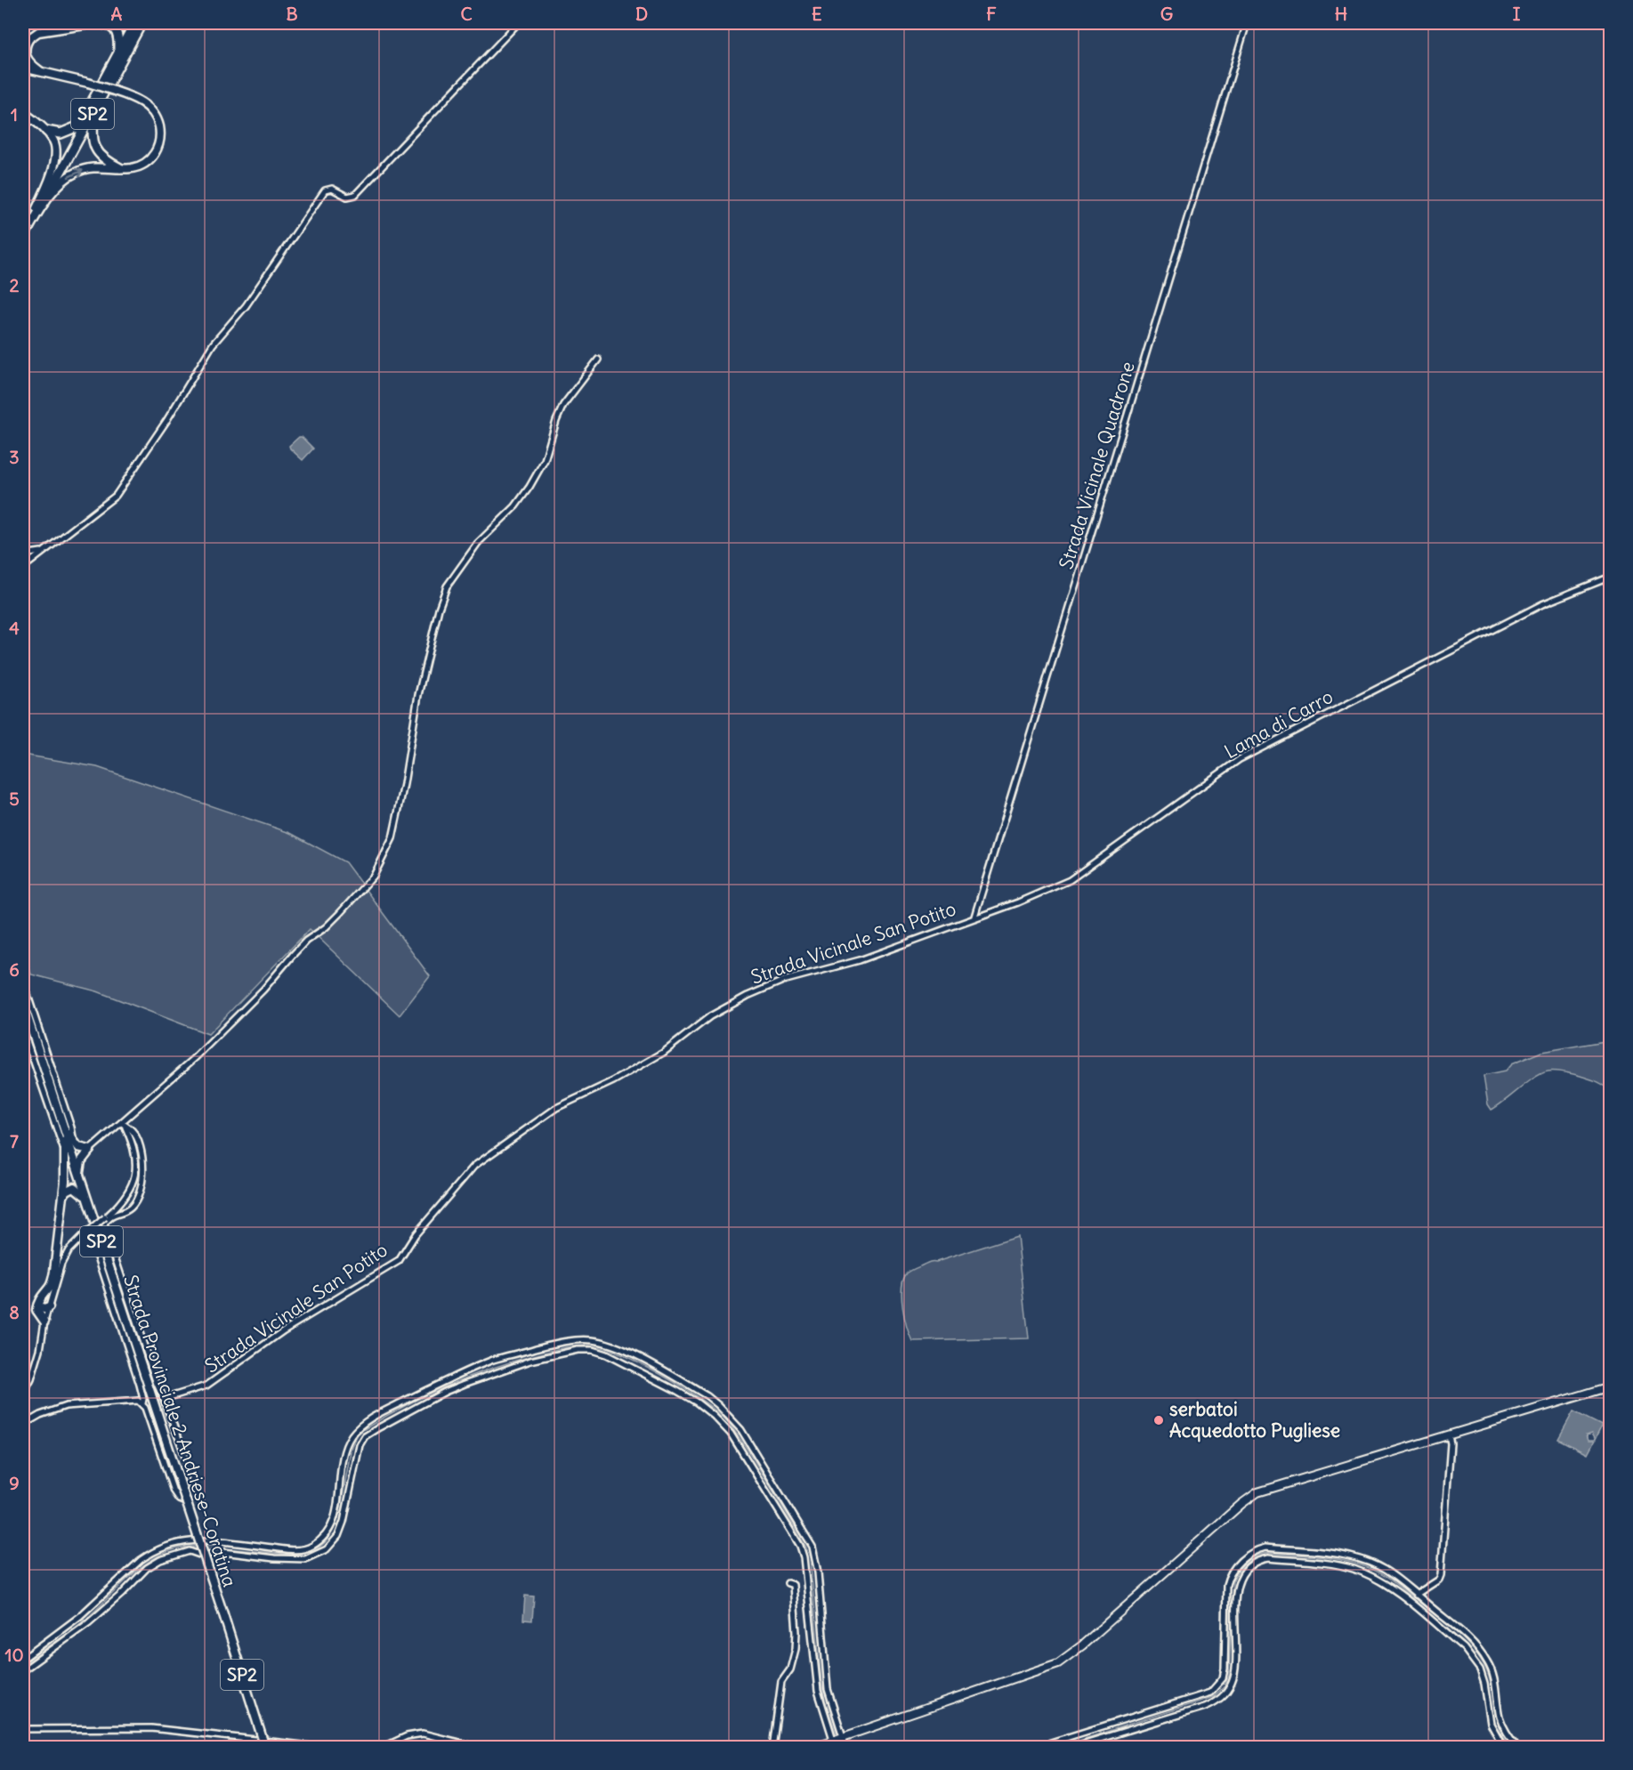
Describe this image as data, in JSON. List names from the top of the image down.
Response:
{
  "streets": {
    "highway": ["SP2"],
    "main road": ["Strada Provinciale 2 Andriese-Coratina"],
    "street": ["Strada Vicinale Quadrone", "Lama di Carro", "Strada Vicinale San Potito"]
  },
  "crossings": [
    ["Strada Vicinale Quadrone", "Lama di Carro"],
    ["Strada Vicinale Quadrone", "Strada Vicinale San Potito"],
    ["Lama di Carro", "Strada Vicinale San Potito"]
  ],
  "places": ["serbatoi Acquedotto Pugliese"],
  "grid": {
    "columns": [
      "A",
      "B",
      "C",
      "D",
      "E",
      "F",
      "G",
      "H",
      "I"
    ],
    "rows": [
      "1",
      "2",
      "3",
      "4",
      "5",
      "6",
      "7",
      "8",
      "9",
      "10"
    ]
  }
}
